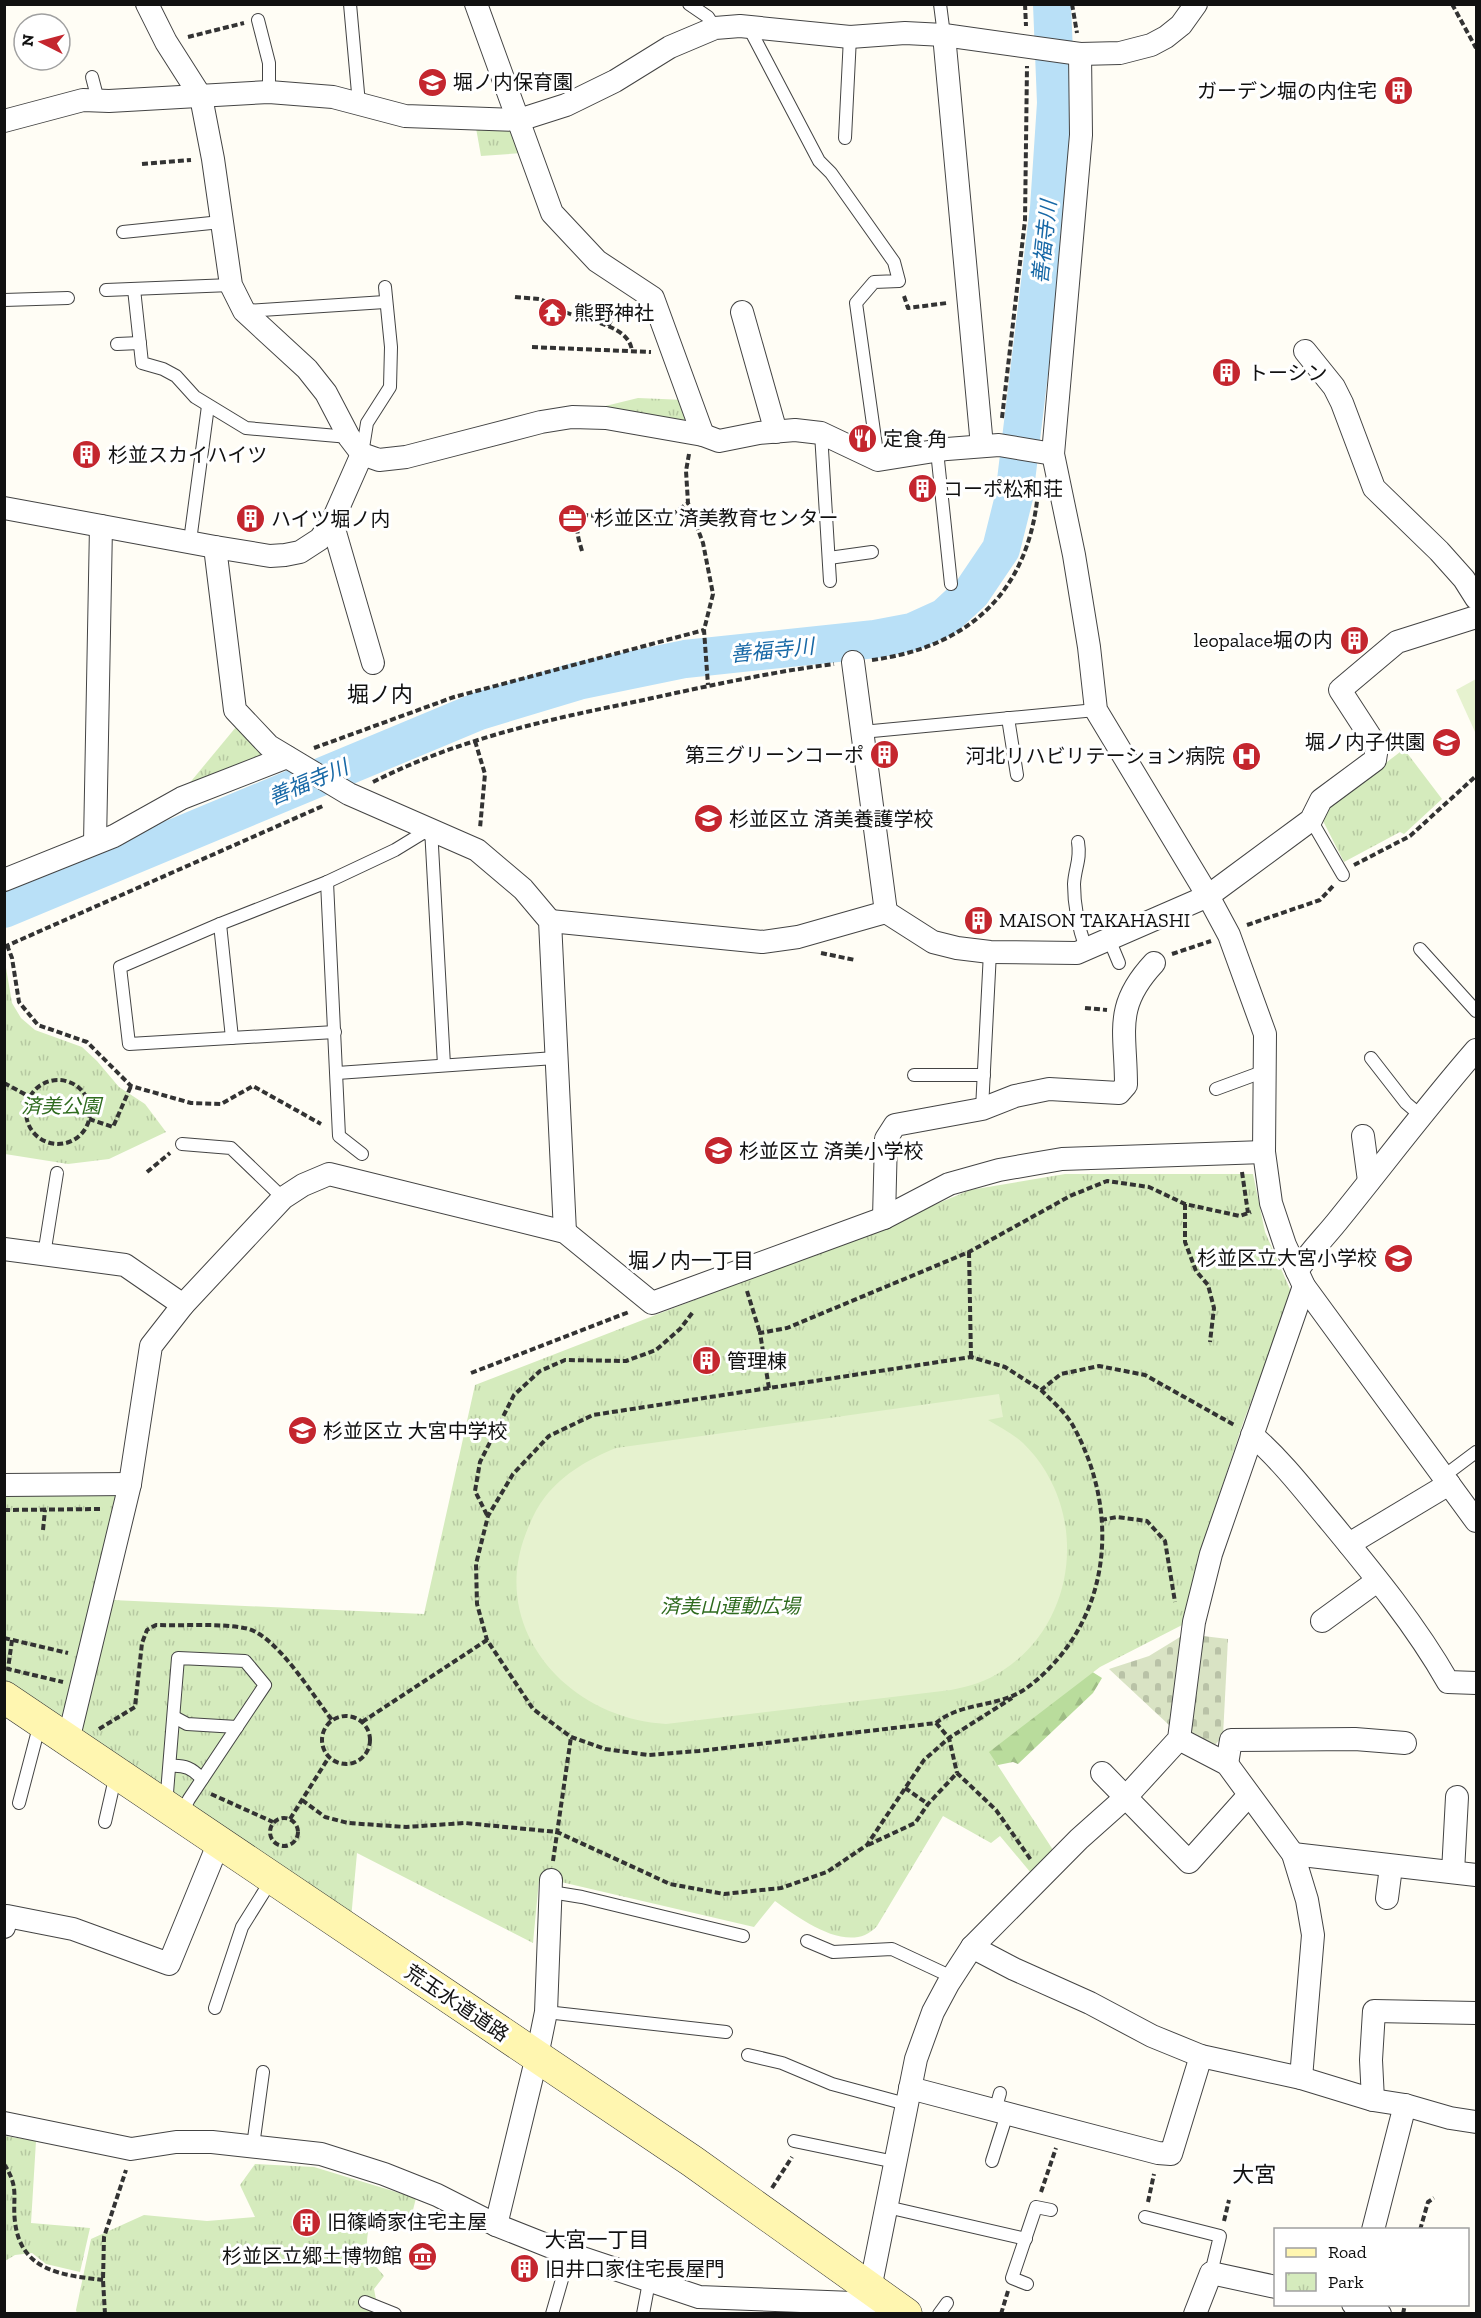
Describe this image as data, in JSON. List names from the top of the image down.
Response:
{
  "streets": {
    "main road": ["荒玉水道道路"]
  },
  "districts": [
    "堀ノ内",
    "堀ノ内一丁目",
    "大宮",
    "大宮一丁目"
  ],
  "water": ["善福寺川"],
  "parks": ["済美公園", "済美山運動広場"],
  "places": {
    "school or university": [
      "堀ノ内保育園",
      "堀ノ内子供園",
      "杉並区立 済美養護学校",
      "杉並区立 済美小学校",
      "杉並区立大宮小学校",
      "杉並区立 大宮中学校"
    ],
    "building": [
      "ガーデン堀の内住宅",
      "トーシン",
      "杉並スカイハイツ",
      "コーポ松和荘",
      "ハイツ堀ノ内",
      "leopalace堀の内",
      "第三グリーンコーポ",
      "MAISON TAKAHASHI",
      "管理棟",
      "旧篠崎家住宅主屋",
      "旧井口家住宅長屋門"
    ],
    "temple": ["熊野神社"],
    "restaurant": ["定食 角"],
    "office": ["杉並区立 済美教育センター"],
    "hospital": ["河北リハビリテーション病院"],
    "museum": ["杉並区立郷土博物館"]
  },
  "legend": ["Road", "Park"],
  "north": "left"
}
